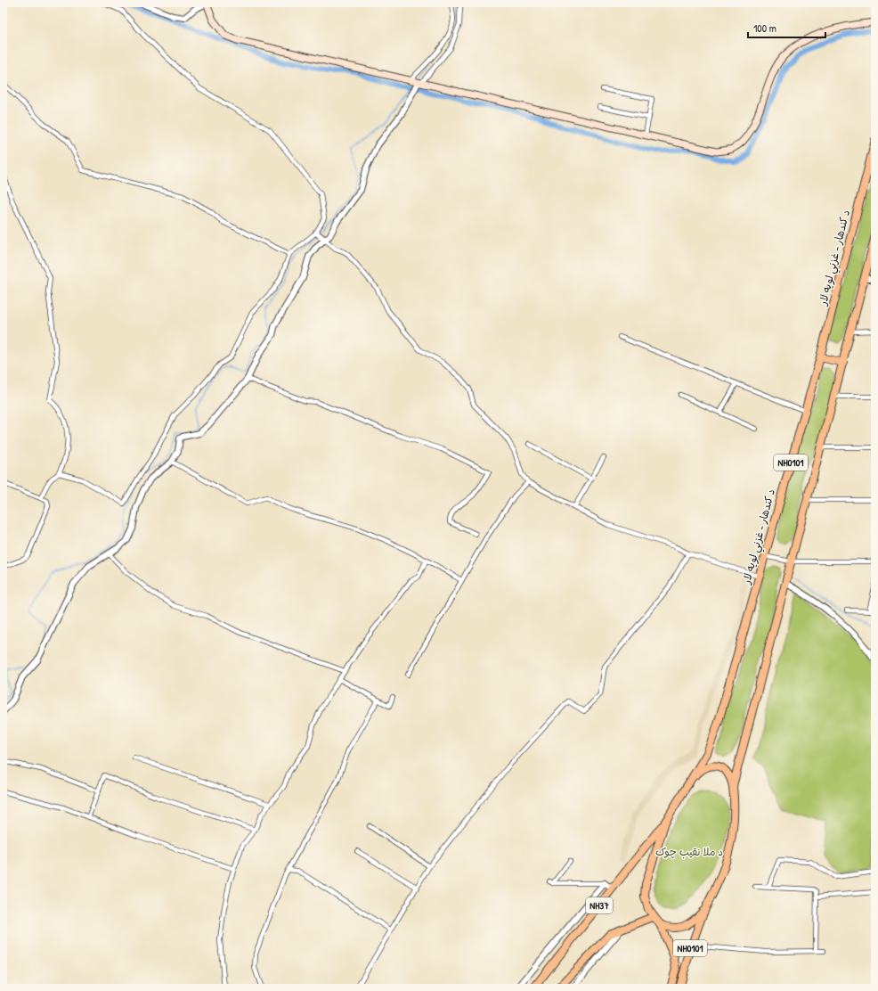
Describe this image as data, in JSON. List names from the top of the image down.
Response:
{
  "streets": {
    "highway": ["د کندهار - غزني لويه لار", "NH0101", "NH37"]
  },
  "crossings": [
    ["د کندهار - غزني لويه لار", "NH0101"],
    ["د کندهار - غزني لويه لار", "NH37"]
  ],
  "parks": ["د ملا نقيب چوک"],
  "scale_bar": "100 m"
}
